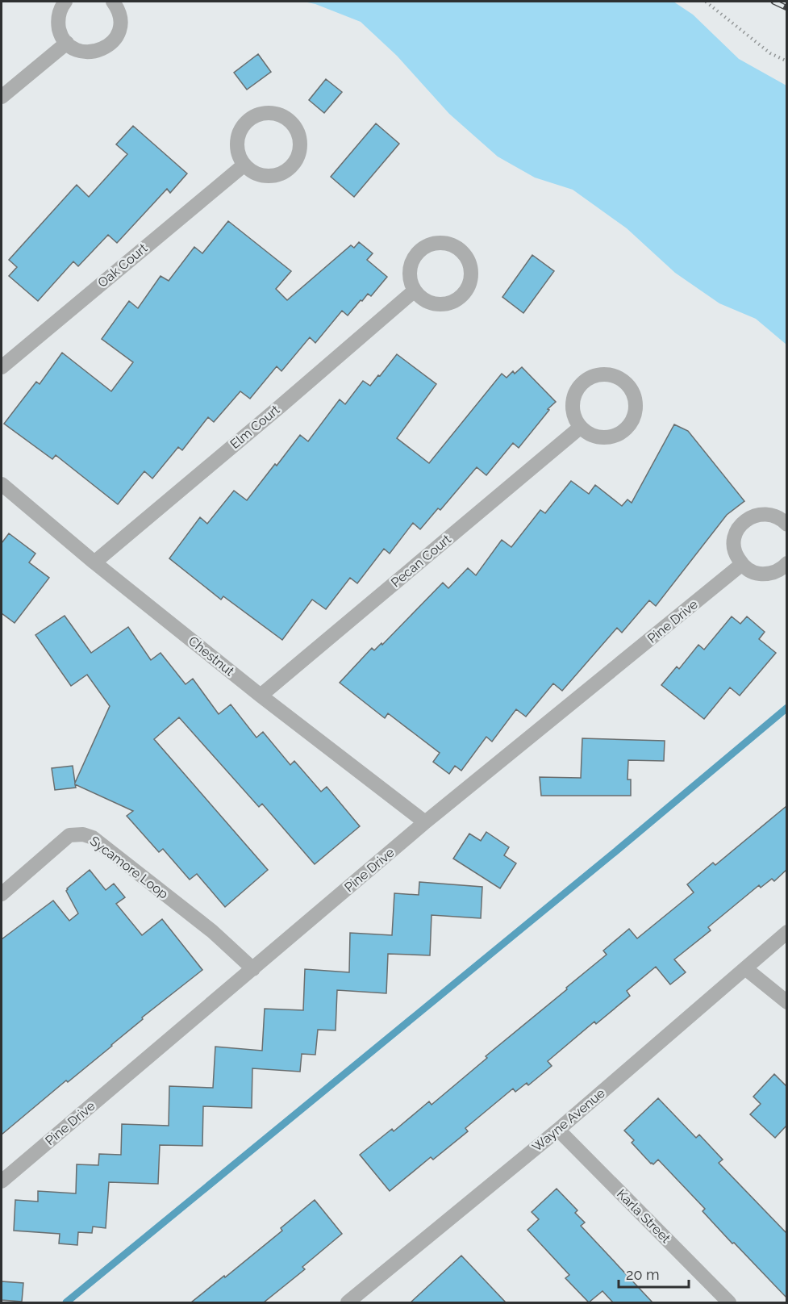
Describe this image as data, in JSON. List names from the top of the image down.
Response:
{
  "streets": {
    "street": [
      "Oak Court",
      "Elm Court",
      "Pecan Court",
      "Pine Drive",
      "Chestnut",
      "Sycamore Loop",
      "Wayne Avenue",
      "Karla Street"
    ]
  },
  "crossings": [
    ["Elm Court", "Chestnut"],
    ["Pecan Court", "Chestnut"],
    ["Pine Drive", "Chestnut"],
    ["Pine Drive", "Sycamore Loop"],
    ["Wayne Avenue", "Karla Street"]
  ],
  "scale_bar": "20 m"
}
